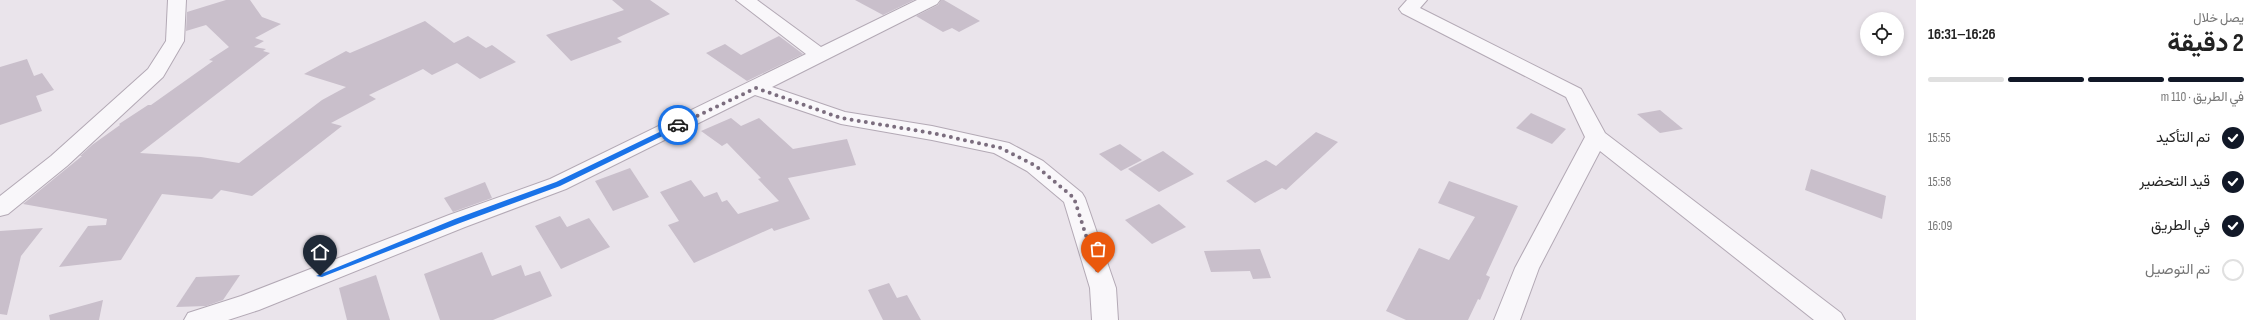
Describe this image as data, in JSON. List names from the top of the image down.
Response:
{
  "page": {
    "heading": ["2 دقيقة", "يصل خلال", "16:26–16:31"],
    "bar": "في الطريق · 110 m",
    "list": [
      ["تم التأكيد", "15:55"],
      ["قيد التحضير", "15:58"],
      ["في الطريق", "16:09"],
      "تم التوصيل"
    ]
  }
}
